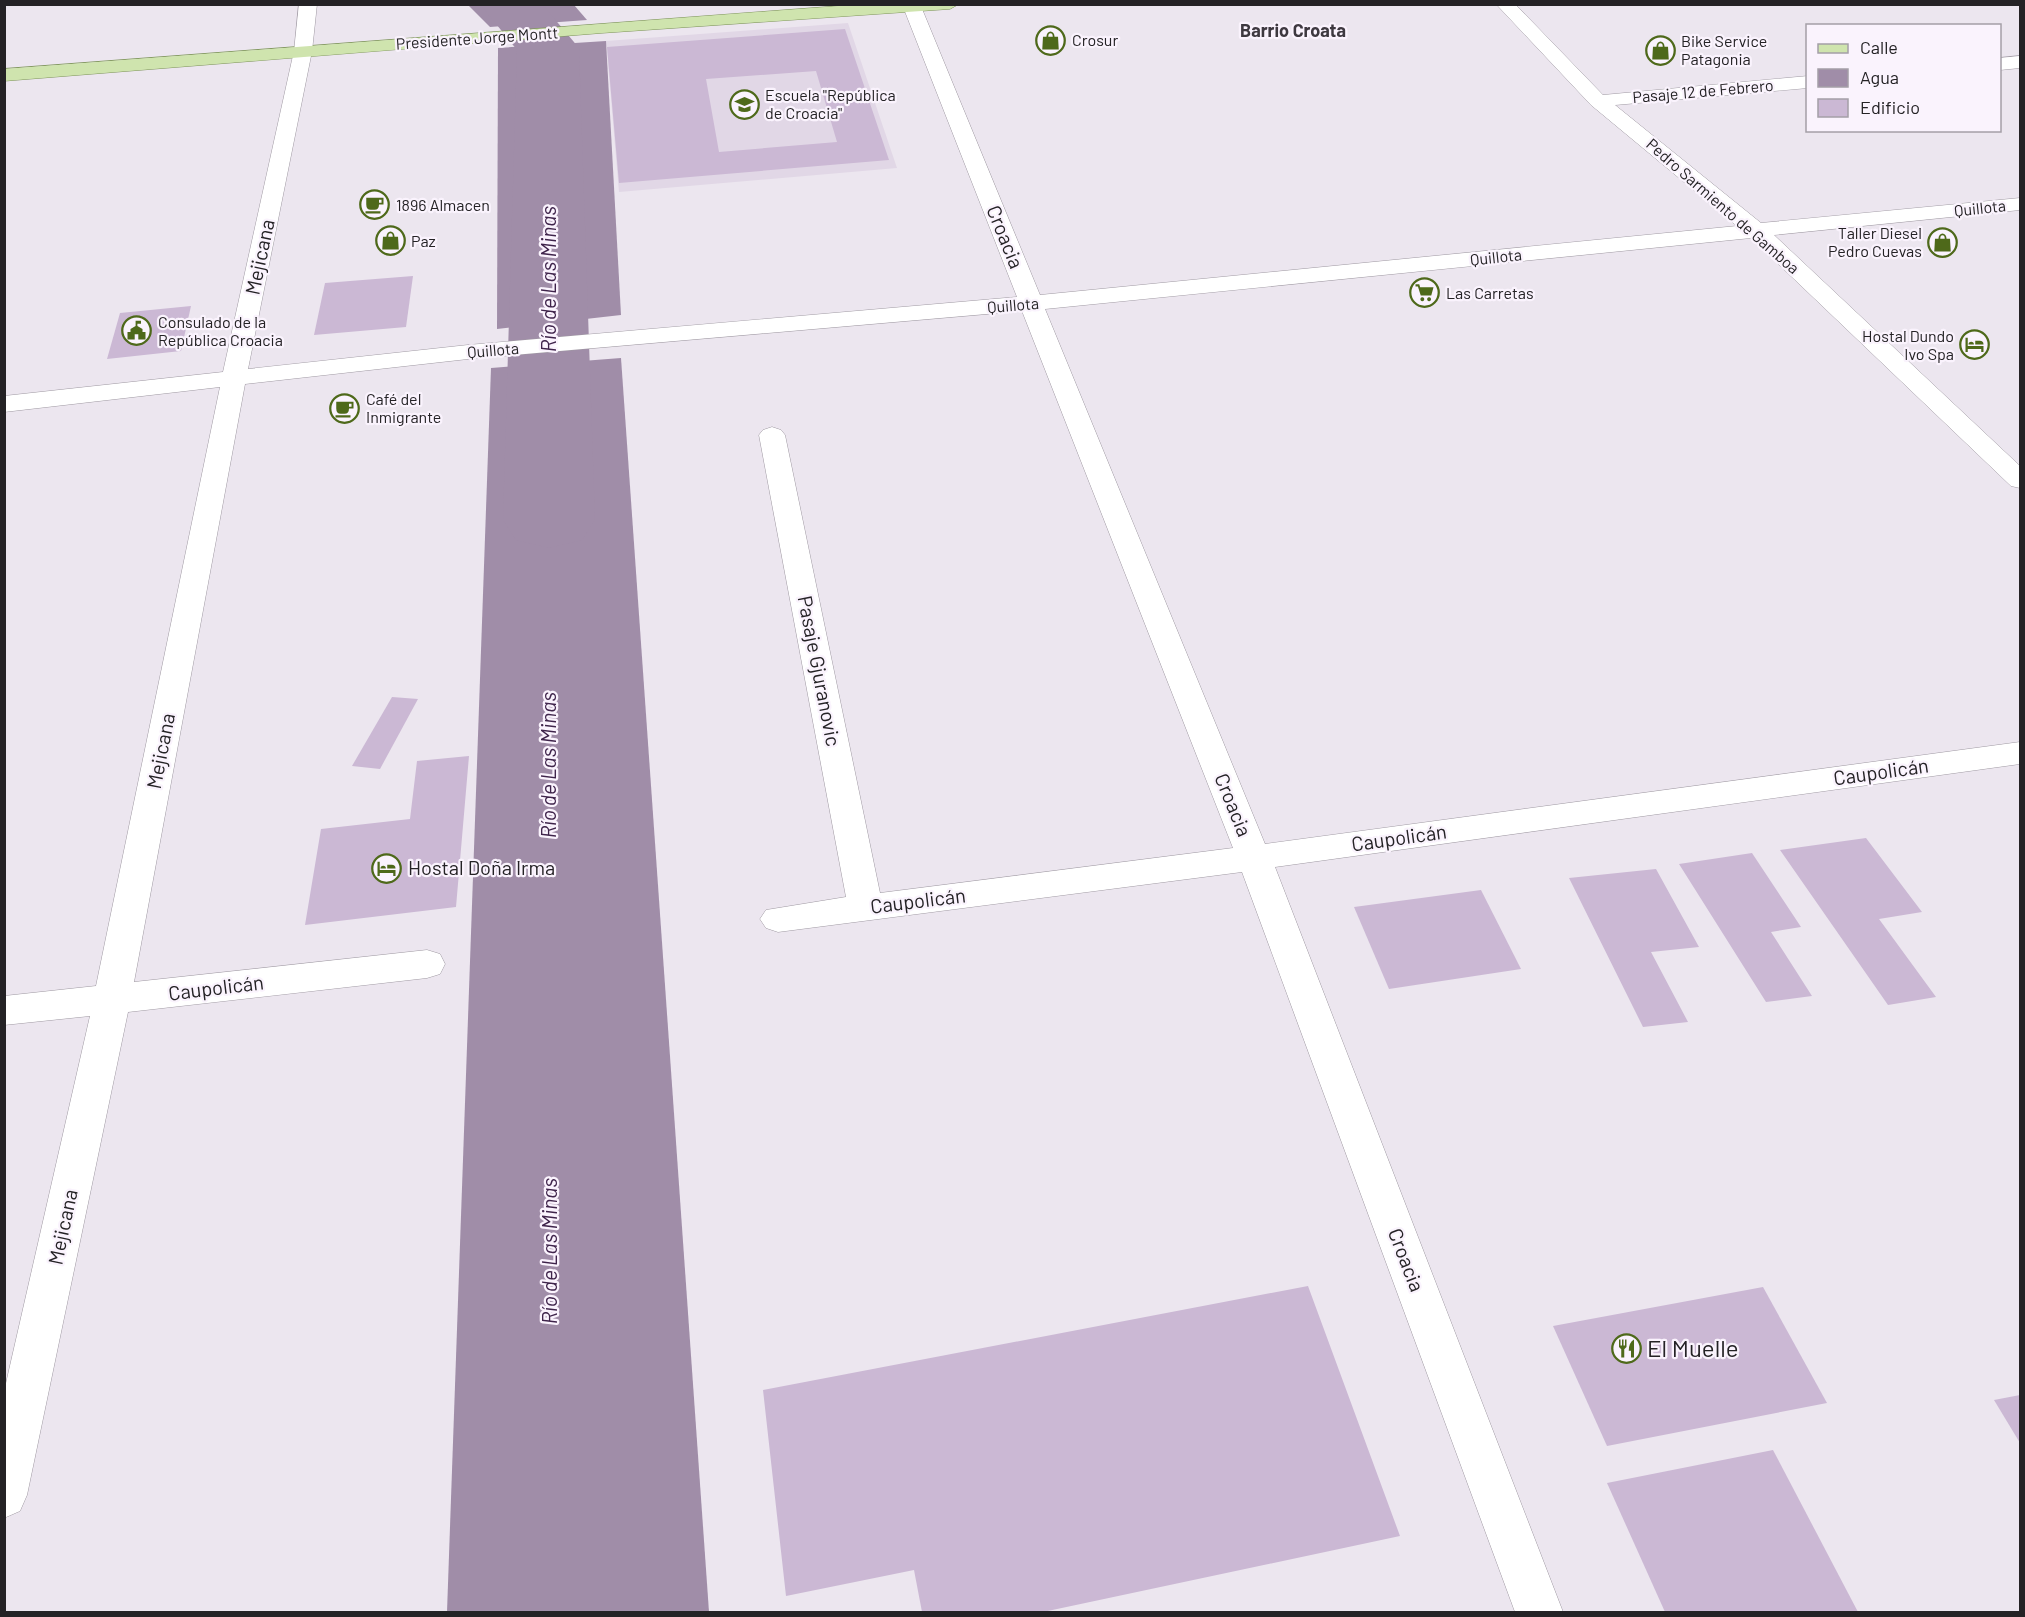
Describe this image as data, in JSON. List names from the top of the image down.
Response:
{
  "streets": {
    "main road": ["Presidente Jorge Montt"],
    "street": [
      "Pasaje 12 de Febrero",
      "Pedro Sarmiento de Gamboa",
      "Quillota",
      "Croacia",
      "Mejicana",
      "Pasaje Gjuranovic",
      "Caupolicán"
    ]
  },
  "crossings": [
    ["Presidente Jorge Montt", "Croacia"],
    ["Presidente Jorge Montt", "Mejicana"],
    ["Pasaje 12 de Febrero", "Pedro Sarmiento de Gamboa"],
    ["Pedro Sarmiento de Gamboa", "Quillota"],
    ["Quillota", "Croacia"],
    ["Quillota", "Mejicana"],
    ["Croacia", "Caupolicán"],
    ["Mejicana", "Caupolicán"],
    ["Pasaje Gjuranovic", "Caupolicán"]
  ],
  "districts": ["Barrio Croata"],
  "water": ["Río de Las Minas"],
  "places": {
    "shop": [
      "Crosur",
      "Bike Service Patagonia",
      "Paz",
      "Taller Diesel Pedro Cuevas"
    ],
    "school or university": ["Escuela \"República de Croacia\""],
    "cafe": ["1896 Almacen", "Café del Inmigrante"],
    "supermarket": ["Las Carretas"],
    "public building": ["Consulado de la República Croacia"],
    "hotel": ["Hostal Dundo Ivo Spa", "Hostal Doña Irma"],
    "restaurant": ["El Muelle"]
  },
  "legend": ["Calle", "Agua", "Edificio"]
}
